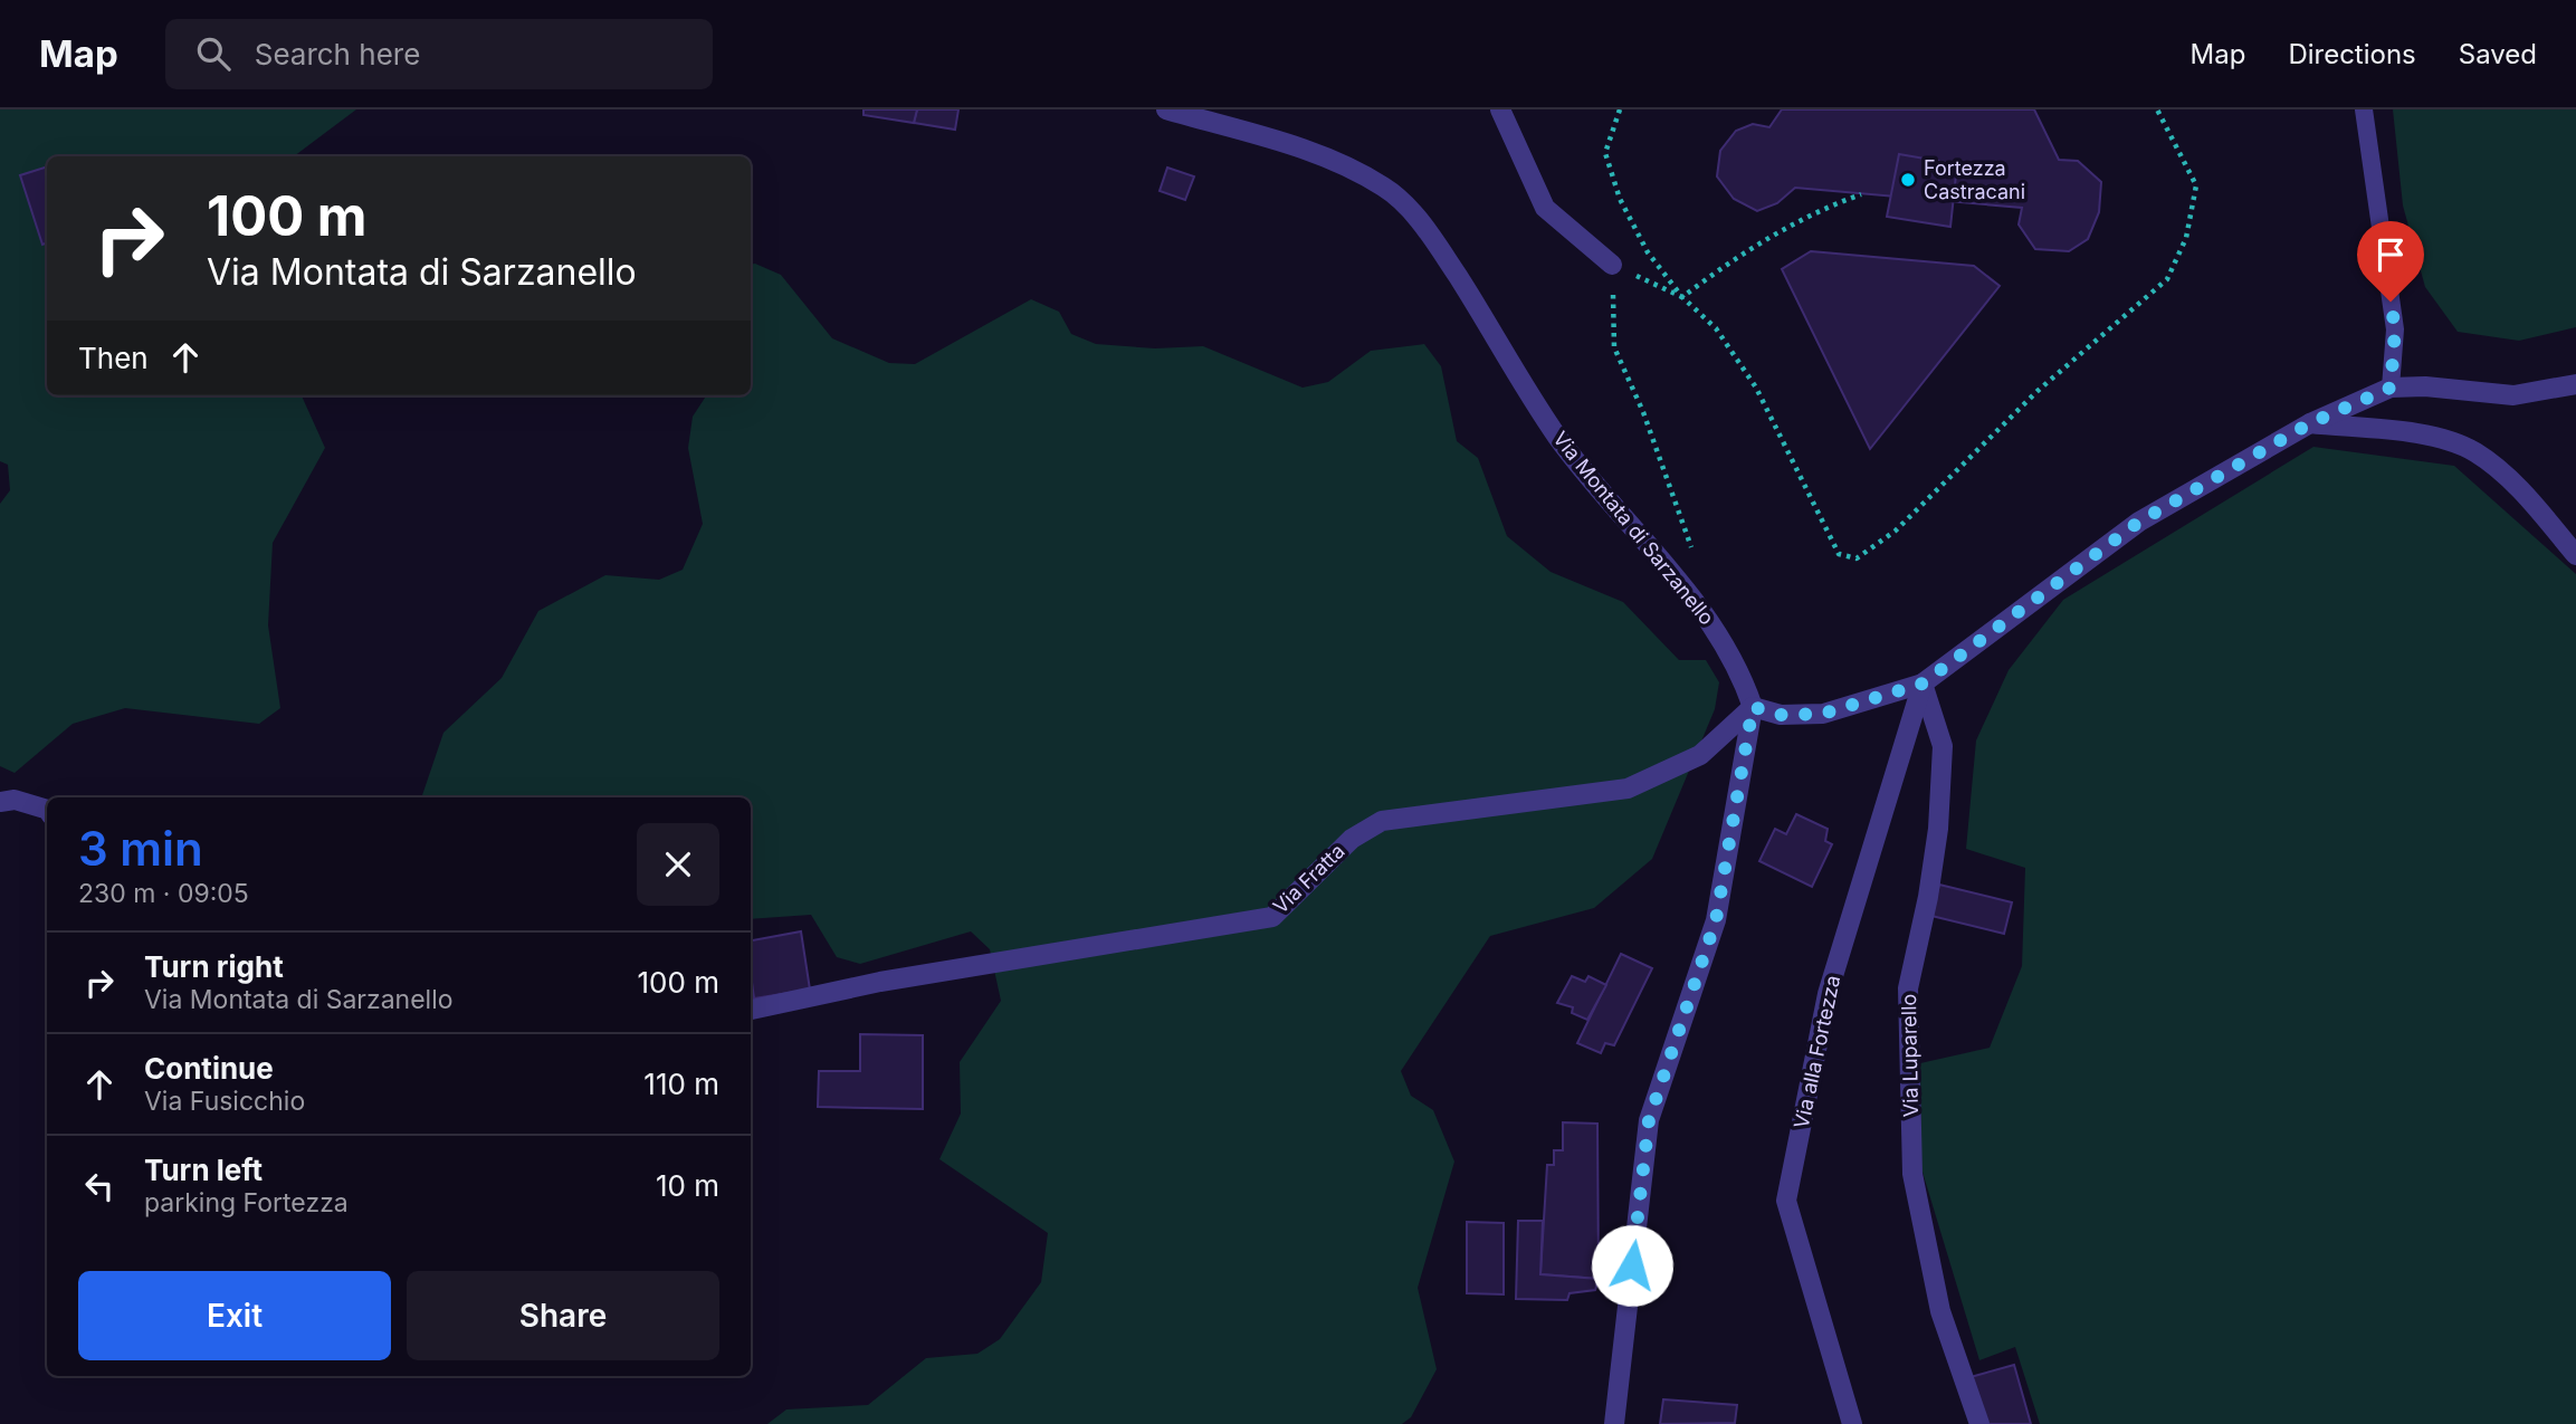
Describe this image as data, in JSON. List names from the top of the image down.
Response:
{
  "streets": {
    "street": [
      "Via Montata di Sarzanello",
      "Via Fratta",
      "Via alla Fortezza",
      "Via Luparello"
    ]
  },
  "crossings": [
    ["Via Montata di Sarzanello", "Via Fratta"],
    ["Via alla Fortezza", "Via Luparello"]
  ],
  "places": ["Fortezza Castracani"],
  "page": {
    "header": "Map",
    "search": "Search here",
    "nav": ["Map", "Directions", "Saved"],
    "turn": ["100 m", "Via Montata di Sarzanello"],
    "then": "Then",
    "heading": ["3 min", "230 m · 09:05"],
    "list": [
      {
        "name": "Turn right",
        "note": "Via Montata di Sarzanello",
        "value": "100 m"
      },
      {
        "name": "Continue",
        "note": "Via Fusicchio",
        "value": "110 m"
      },
      {
        "name": "Turn left",
        "note": "parking Fortezza",
        "value": "10 m"
      }
    ],
    "buttons": ["Exit", "Share"]
  }
}
